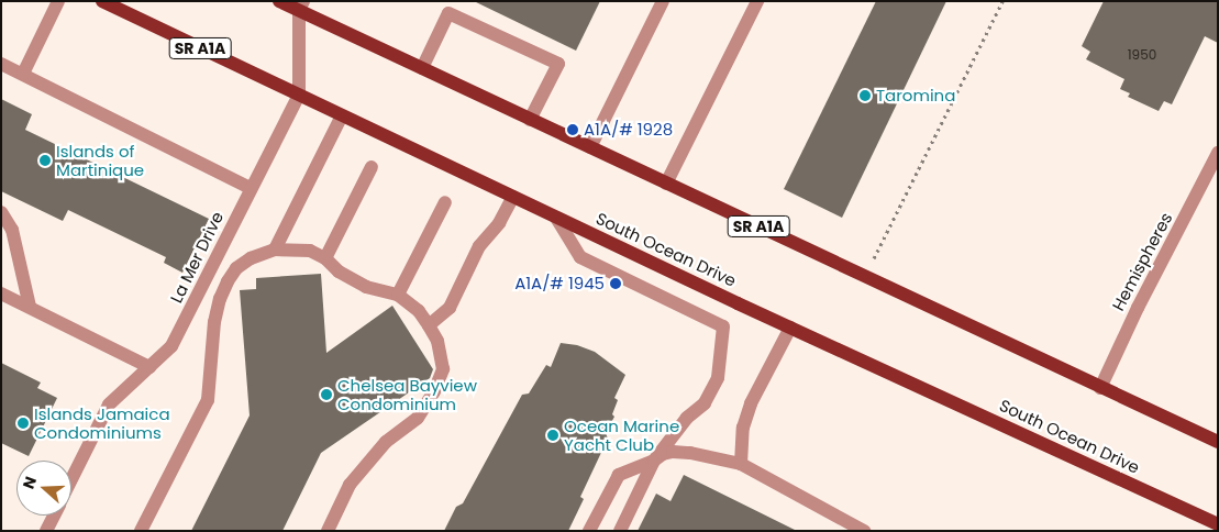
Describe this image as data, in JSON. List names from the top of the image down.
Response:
{
  "streets": {
    "main road": ["SR A1A", "South Ocean Drive"],
    "street": ["La Mer Drive", "Hemispheres"]
  },
  "crossings": [
    ["SR A1A", "La Mer Drive"],
    ["SR A1A", "Hemispheres"],
    ["South Ocean Drive", "La Mer Drive"]
  ],
  "places": [
    "Taromina",
    "A1A/# 1928",
    "Islands of Martinique",
    "A1A/# 1945",
    "Chelsea Bayview Condominium",
    "Islands Jamaica Condominiums",
    "Ocean Marine Yacht Club"
  ],
  "house_numbers": ["1950"],
  "north": "left"
}
